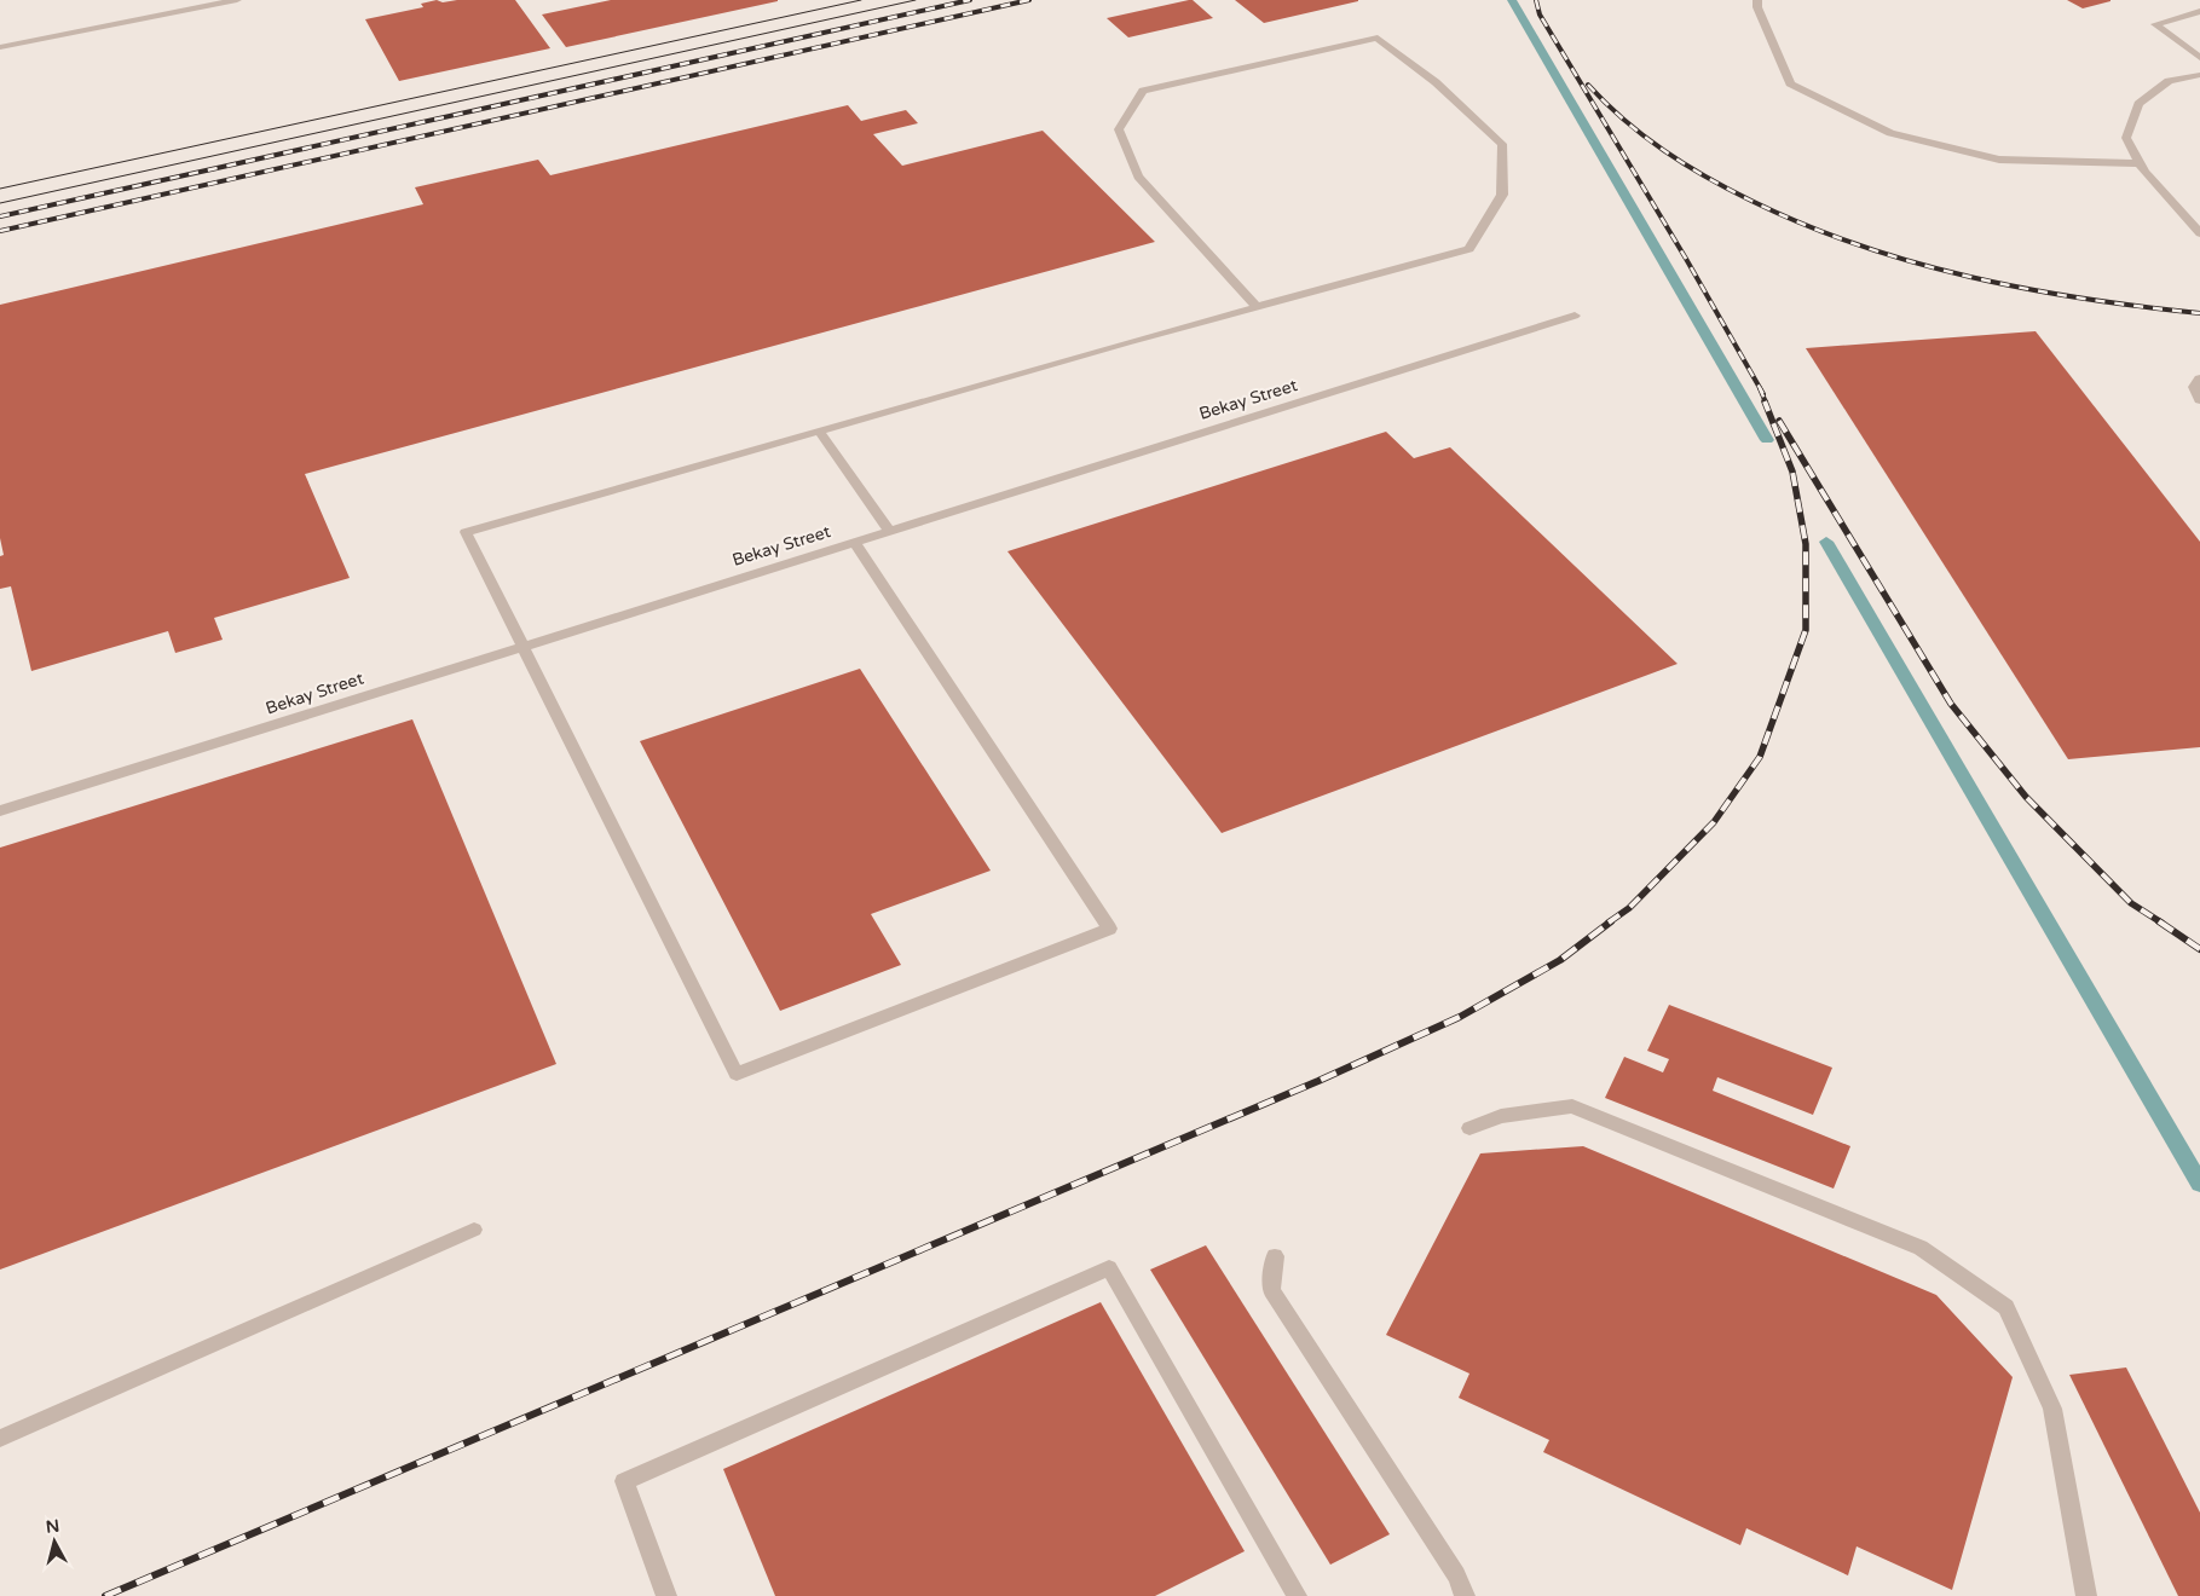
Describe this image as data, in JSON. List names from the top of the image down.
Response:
{
  "streets": {
    "street": ["Bekay Street"]
  },
  "north": "top"
}
